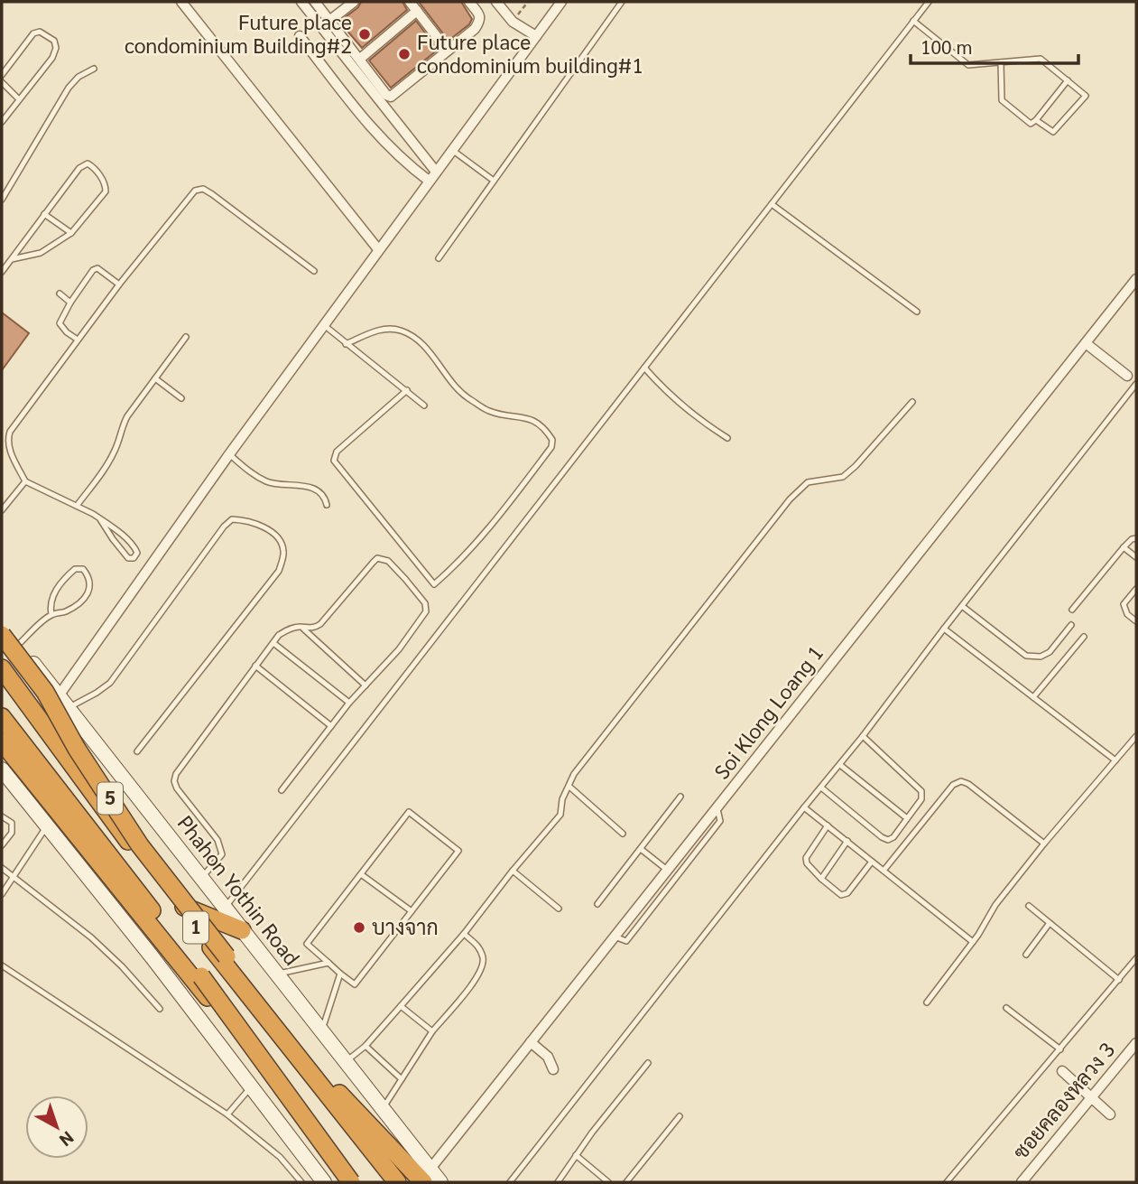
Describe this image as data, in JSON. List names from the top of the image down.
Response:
{
  "streets": {
    "highway": ["5", "1"],
    "main road": ["Phahon Yothin Road"],
    "street": ["Soi Klong Loang 1", "ซอยคลองหลวง 3"]
  },
  "crossings": [
    ["Soi Klong Loang 1", "5"],
    ["Soi Klong Loang 1", "Phahon Yothin Road"],
    ["5", "Phahon Yothin Road"]
  ],
  "places": ["Future place condominium Building#2", "Future place condominium building#1", "บางจาก"],
  "scale_bar": "100 m",
  "north": "bottom right"
}
